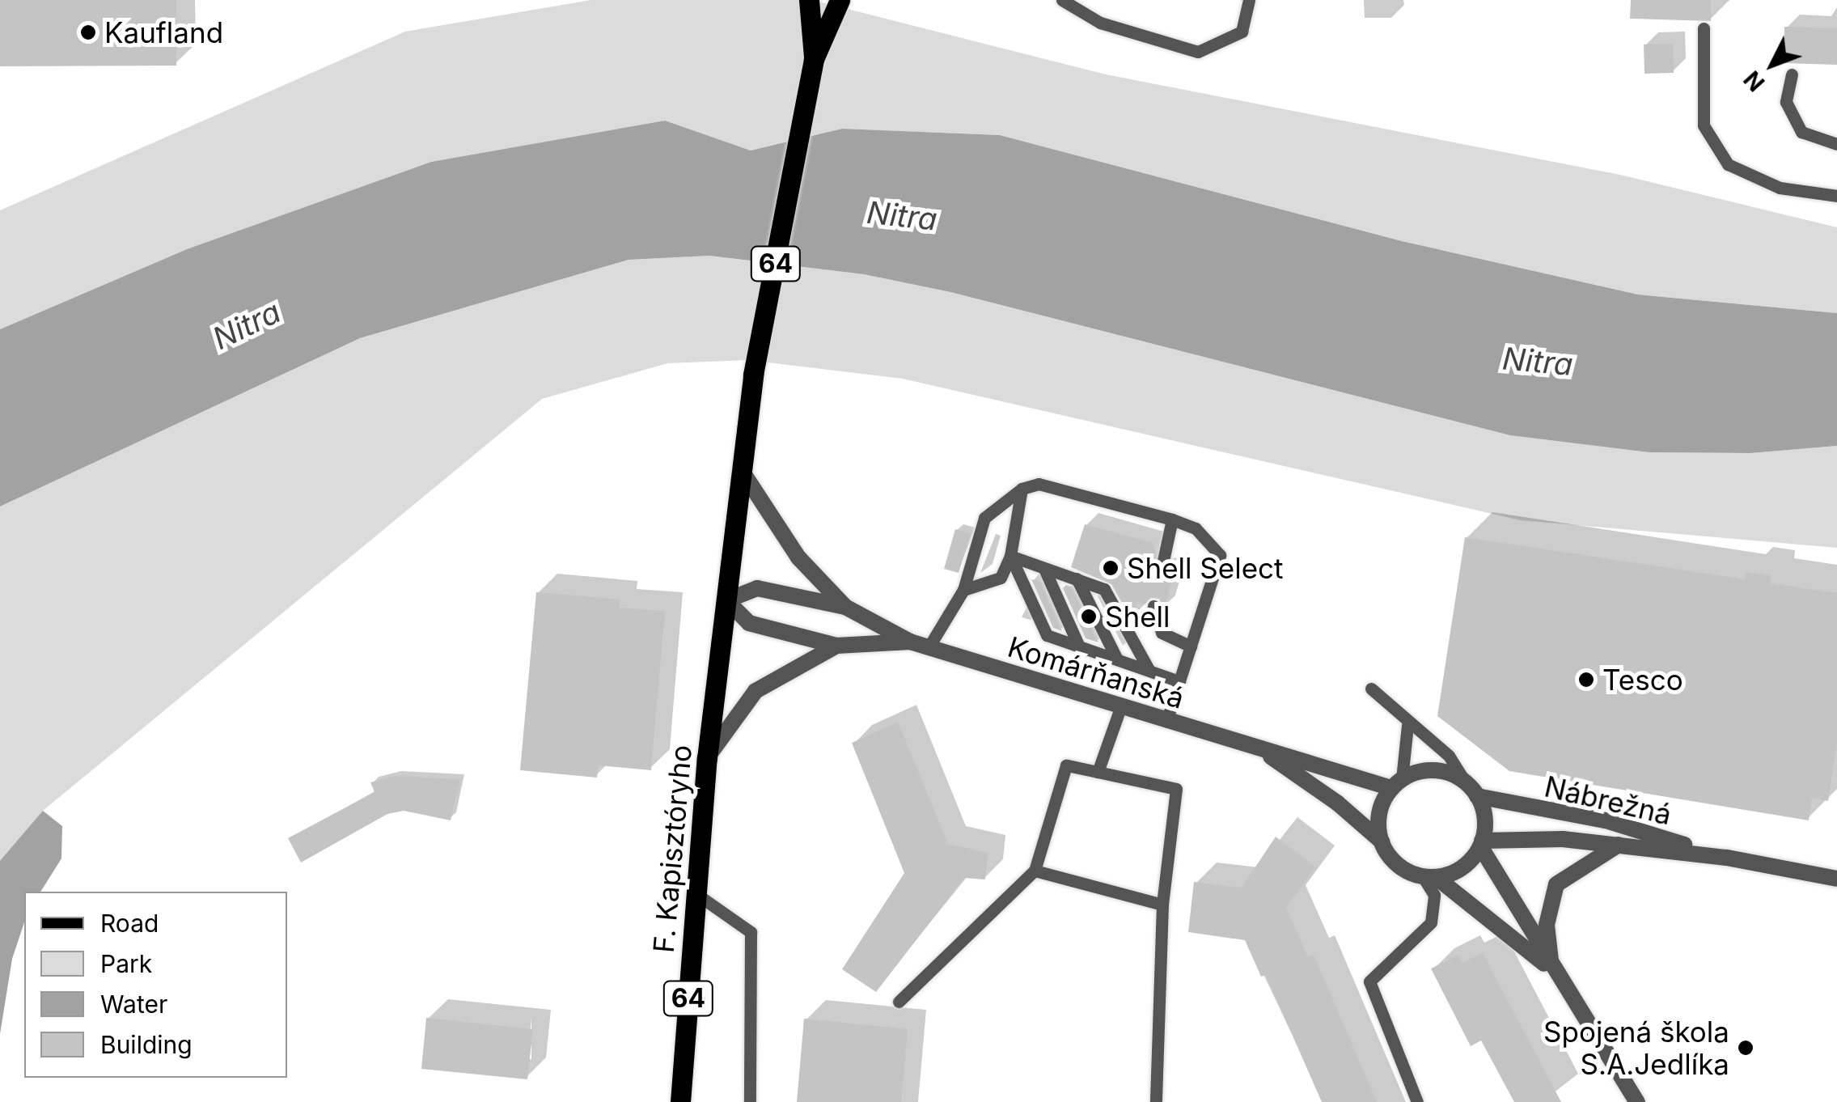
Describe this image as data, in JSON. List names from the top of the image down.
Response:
{
  "streets": {
    "main road": ["64", "F. Kapisztóryho"],
    "street": ["Komárňanská", "Nábrežná"]
  },
  "crossings": [
    ["64", "F. Kapisztóryho"],
    ["Komárňanská", "Nábrežná"]
  ],
  "water": ["Nitra"],
  "places": [
    "Kaufland",
    "Shell Select",
    "Shell",
    "Tesco",
    "Spojená škola S.A.Jedlíka"
  ],
  "legend": [
    "Road",
    "Park",
    "Water",
    "Building"
  ],
  "north": "bottom left"
}
